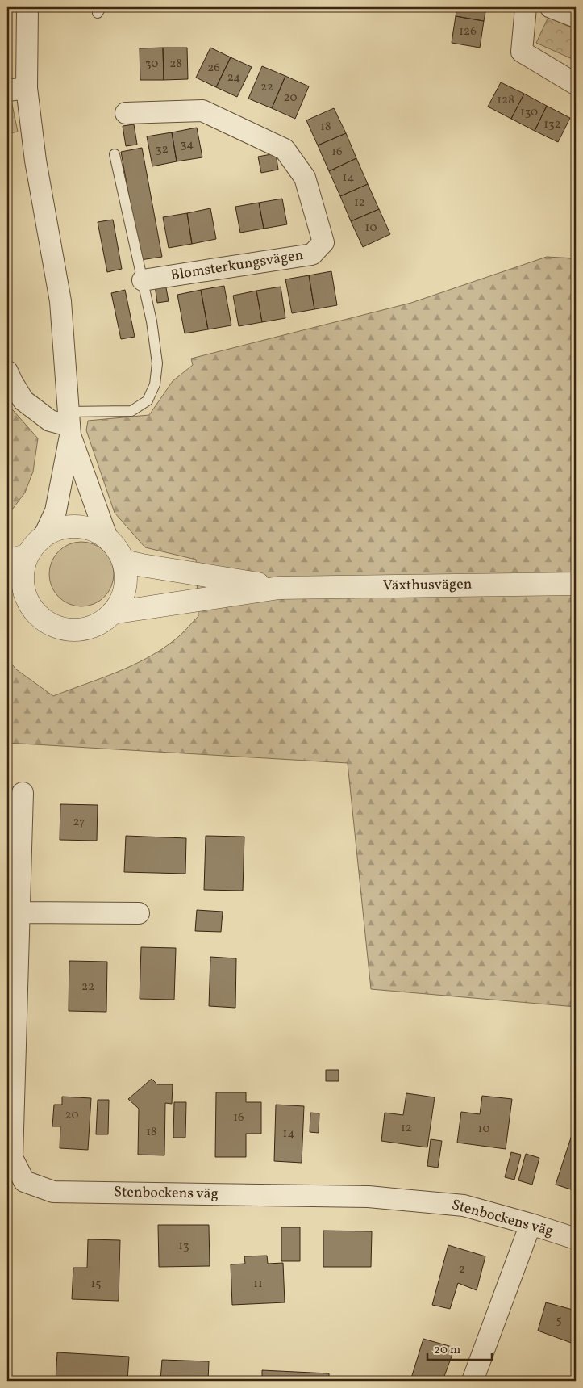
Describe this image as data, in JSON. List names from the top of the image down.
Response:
{
  "streets": {
    "street": ["Blomsterkungsvägen", "Växthusvägen", "Stenbockens väg"]
  },
  "house_numbers": [
    "126",
    "30",
    "28",
    "26",
    "24",
    "22",
    "20",
    "128",
    "130",
    "132",
    "18",
    "34",
    "32",
    "16",
    "14",
    "12",
    "10",
    "27",
    "22",
    "20",
    "16",
    "12",
    "10",
    "18",
    "14",
    "13",
    "2",
    "15",
    "11",
    "5"
  ],
  "scale_bar": "20 m"
}
